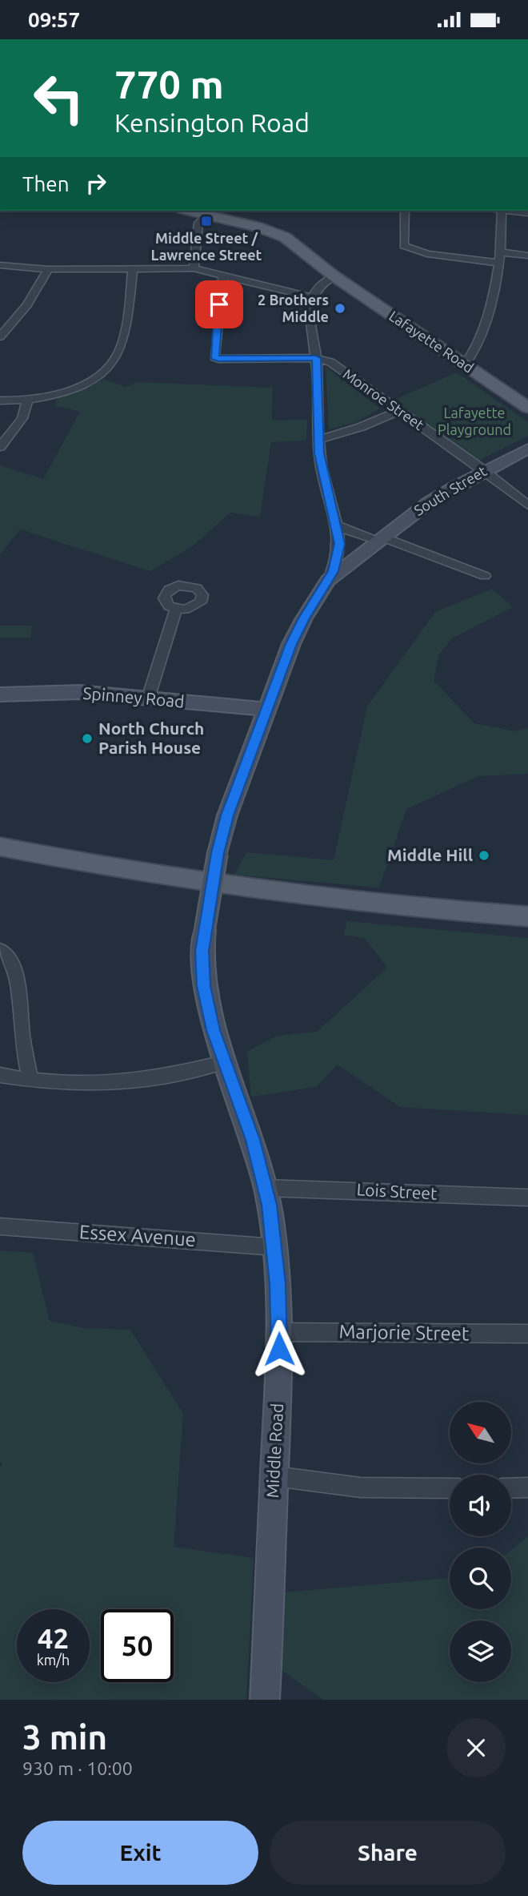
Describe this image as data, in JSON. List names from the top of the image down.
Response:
{
  "streets": {
    "main road": [
      "Lafayette Road",
      "South Street",
      "Spinney Road",
      "Middle Road"
    ],
    "street": [
      "Monroe Street",
      "Lois Street",
      "Essex Avenue",
      "Marjorie Street"
    ]
  },
  "crossings": [
    ["Monroe Street", "South Street"],
    ["Monroe Street", "Middle Road"],
    ["South Street", "Middle Road"],
    ["Spinney Road", "Middle Road"],
    ["Lois Street", "Middle Road"],
    ["Essex Avenue", "Middle Road"],
    ["Marjorie Street", "Middle Road"]
  ],
  "parks": ["Lafayette Playground"],
  "places": {
    "transit": ["Middle Street / Lawrence Street"],
    "other": ["2 Brothers Middle", "North Church Parish House", "Middle Hill"]
  },
  "north": "top left",
  "page": {
    "status": "09:57",
    "turn": ["770 m", "Kensington Road"],
    "then": "Then",
    "speed": "42 km/h",
    "limit": "50",
    "heading": ["3 min", "930 m · 10:00"],
    "buttons": ["Exit", "Share"]
  }
}
